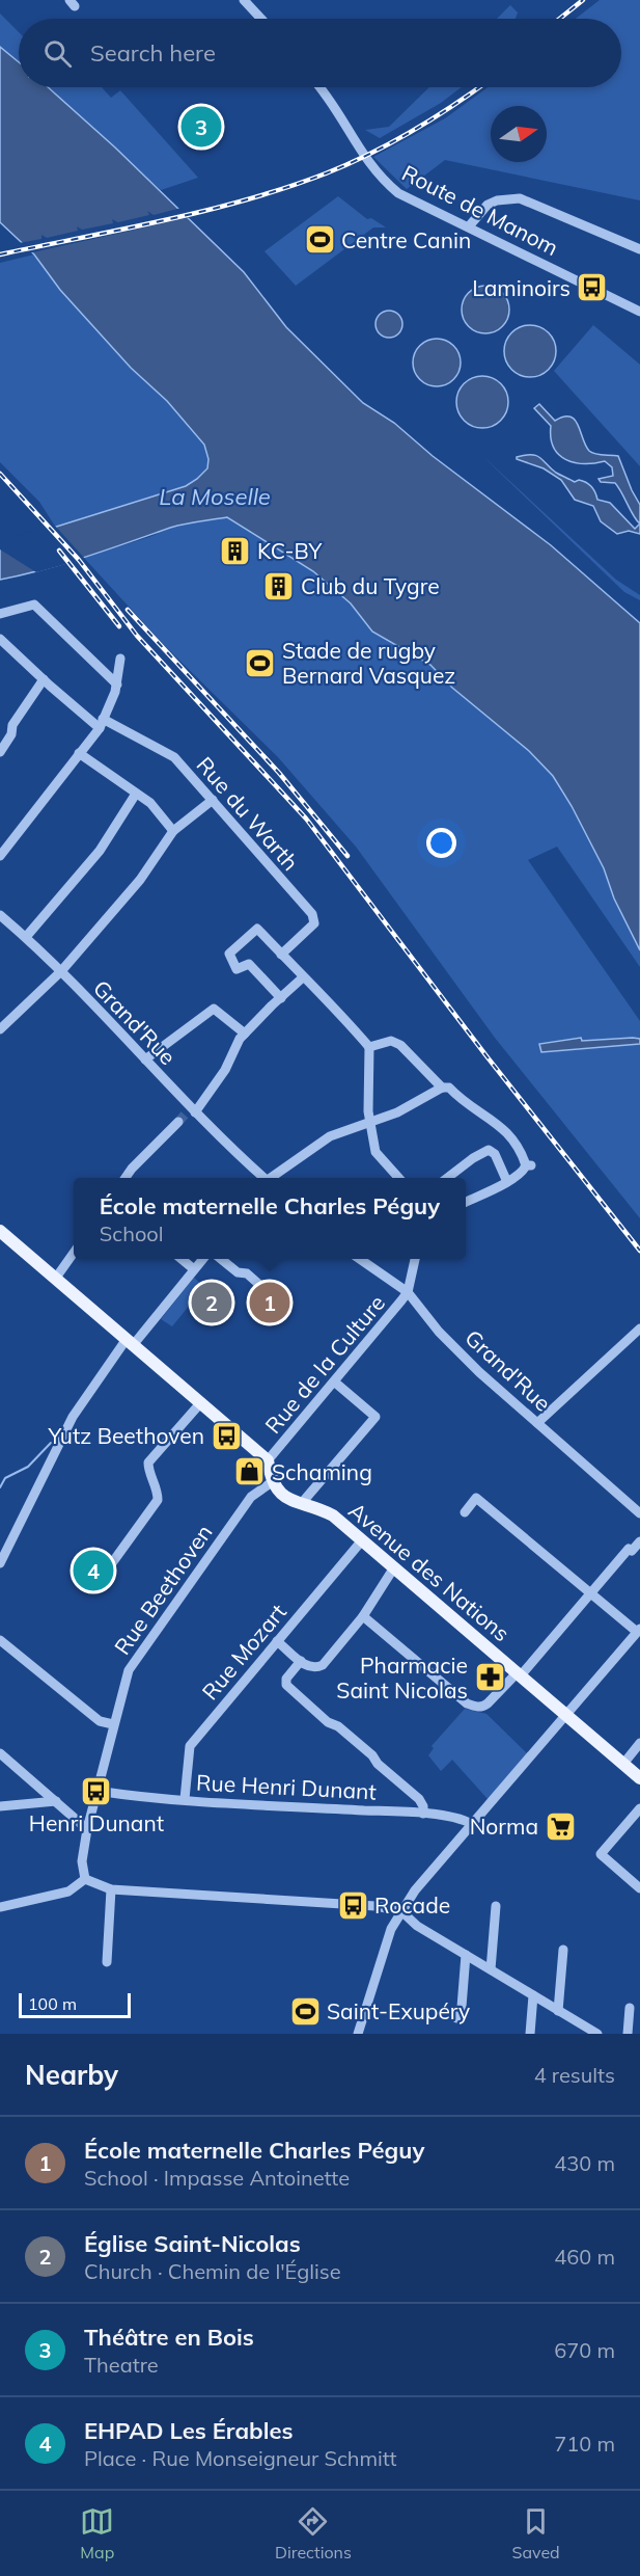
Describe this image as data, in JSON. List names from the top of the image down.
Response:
{
  "streets": {
    "main road": ["Avenue des Nations"],
    "street": [
      "Route de Manom",
      "Rue du Warth",
      "Grand'Rue",
      "Rue de la Culture",
      "Rue Beethoven",
      "Rue Mozart",
      "Rue Henri Dunant"
    ]
  },
  "crossings": [
    ["Grand'Rue", "Rue de la Culture"],
    ["Avenue des Nations", "Rue Beethoven"],
    ["Avenue des Nations", "Rue Mozart"],
    ["Rue Beethoven", "Rue Henri Dunant"],
    ["Rue Mozart", "Rue Henri Dunant"]
  ],
  "water": ["La Moselle"],
  "places": {
    "sports": ["Centre Canin", "Stade de rugby Bernard Vasquez", "Saint-Exupéry"],
    "bus stop": [
      "Laminoirs",
      "Yutz Beethoven",
      "Henri Dunant",
      "Rocade"
    ],
    "building": ["KC-BY", "Club du Tygre"],
    "shop": ["Schaming"],
    "pharmacy": ["Pharmacie Saint Nicolas"],
    "supermarket": ["Norma"]
  },
  "scale_bar": "100 m",
  "north": "right",
  "page": {
    "search": "Search here",
    "pins": [
      "3",
      "1",
      "2",
      "4"
    ],
    "popup": ["École maternelle Charles Péguy", "School"],
    "scale": "100 m",
    "heading": ["Nearby", "4 results"],
    "list": [
      {
        "mark": "1",
        "name": "École maternelle Charles Péguy",
        "note": "School · Impasse Antoinette",
        "value": "430 m"
      },
      {
        "mark": "2",
        "name": "Église Saint-Nicolas",
        "note": "Church · Chemin de l'Église",
        "value": "460 m"
      },
      {
        "mark": "3",
        "name": "Théâtre en Bois",
        "note": "Theatre",
        "value": "670 m"
      },
      {
        "mark": "4",
        "name": "EHPAD Les Érables",
        "note": "Place · Rue Monseigneur Schmitt",
        "value": "710 m"
      }
    ],
    "nav": ["Map", "Directions", "Saved"]
  }
}
